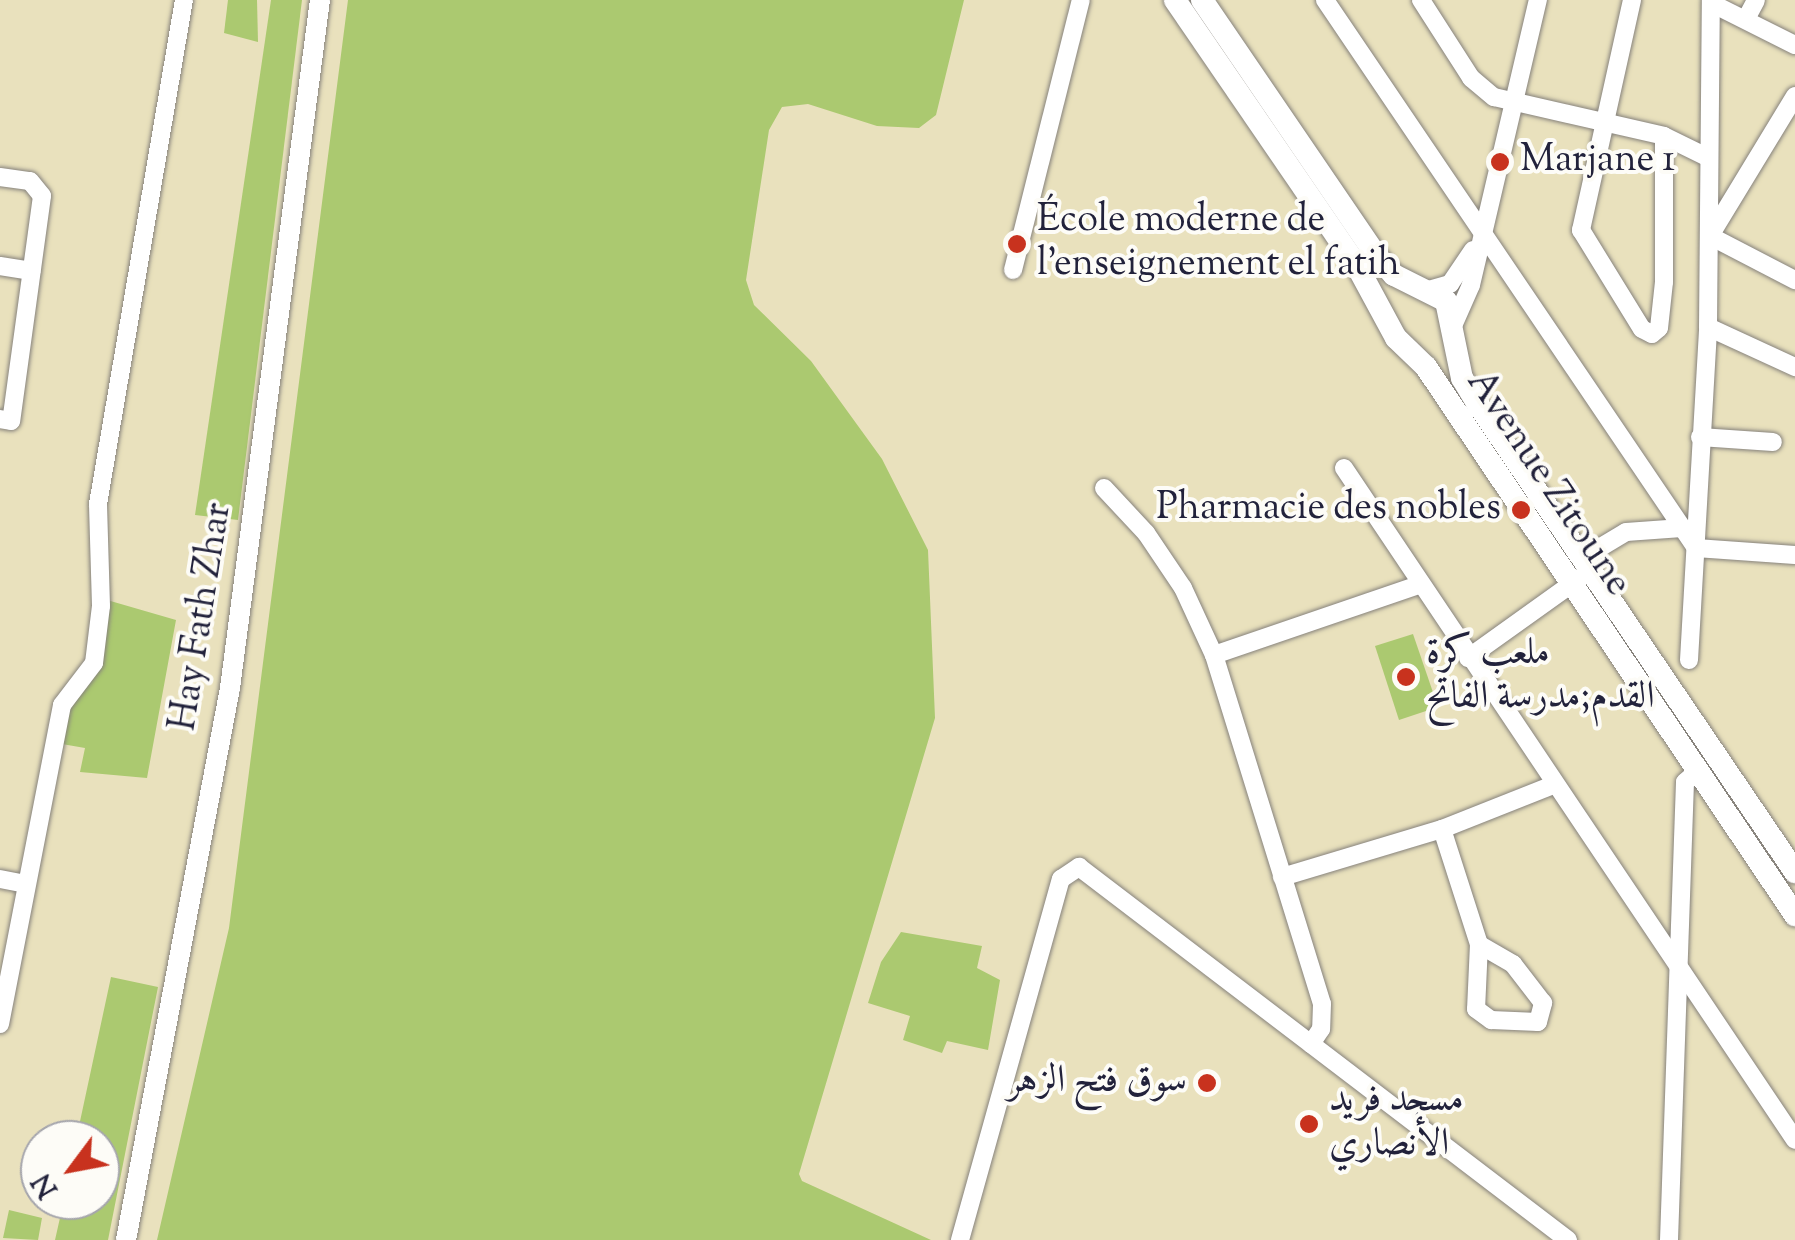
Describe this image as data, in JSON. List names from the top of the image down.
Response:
{
  "streets": {
    "main road": ["Avenue Zitoune"],
    "street": ["Hay Fath Zhar"]
  },
  "places": [
    "Marjane 1",
    "École moderne de l'enseignement el fatih",
    "Pharmacie des nobles",
    "ملعب كرة القدم;مدرسة الفاتح",
    "سوق فتح الزهر",
    "مسجد فريد الأنصاري"
  ],
  "north": "bottom left"
}
